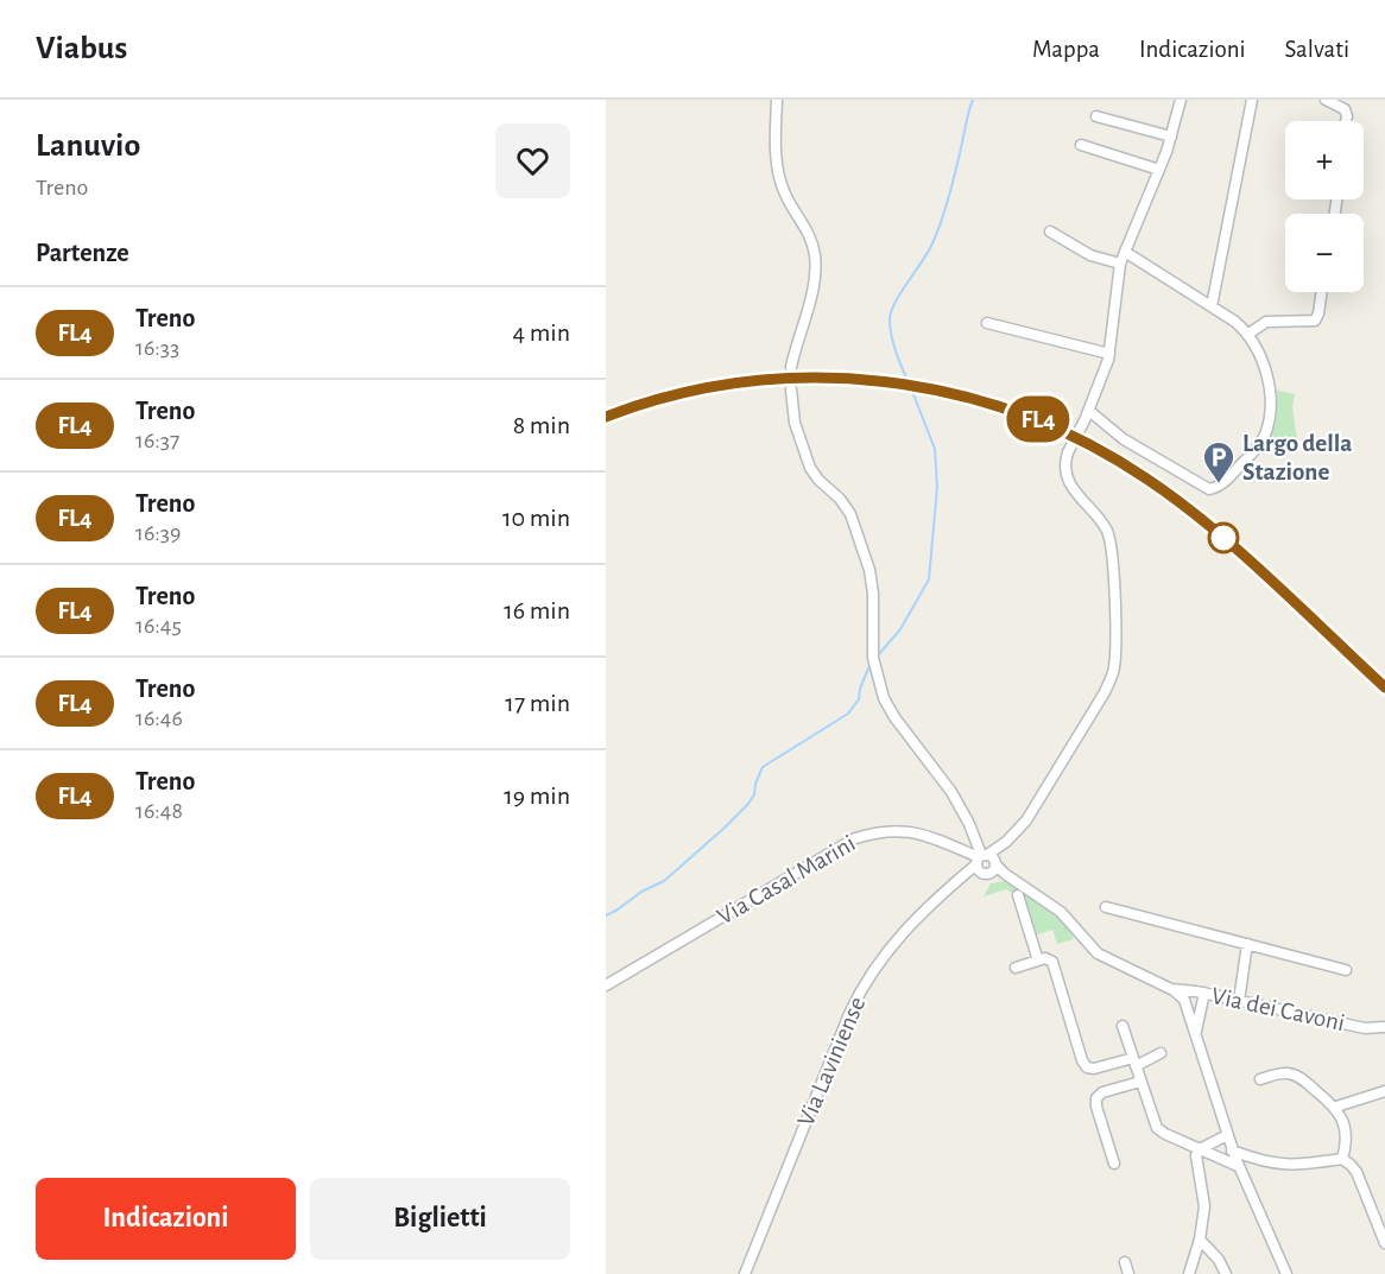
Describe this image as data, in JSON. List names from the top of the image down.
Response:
{
  "streets": {
    "street": ["Via Casal Marini", "Via dei Cavoni", "Via Laviniense"]
  },
  "crossings": [
    ["Via Casal Marini", "Via Laviniense"]
  ],
  "places": {
    "parking": ["Largo della Stazione"]
  },
  "page": {
    "header": "Viabus",
    "nav": ["Mappa", "Indicazioni", "Salvati"],
    "heading": [
      ["Lanuvio", "Treno"],
      "Partenze"
    ],
    "on_map": "FL4",
    "map_buttons": ["+", "−"],
    "list": [
      {
        "mark": "FL4",
        "name": "Treno",
        "note": "16:33",
        "value": "4 min"
      },
      {
        "mark": "FL4",
        "name": "Treno",
        "note": "16:37",
        "value": "8 min"
      },
      {
        "mark": "FL4",
        "name": "Treno",
        "note": "16:39",
        "value": "10 min"
      },
      {
        "mark": "FL4",
        "name": "Treno",
        "note": "16:45",
        "value": "16 min"
      },
      {
        "mark": "FL4",
        "name": "Treno",
        "note": "16:46",
        "value": "17 min"
      },
      {
        "mark": "FL4",
        "name": "Treno",
        "note": "16:48",
        "value": "19 min"
      }
    ],
    "buttons": ["Indicazioni", "Biglietti"]
  }
}
